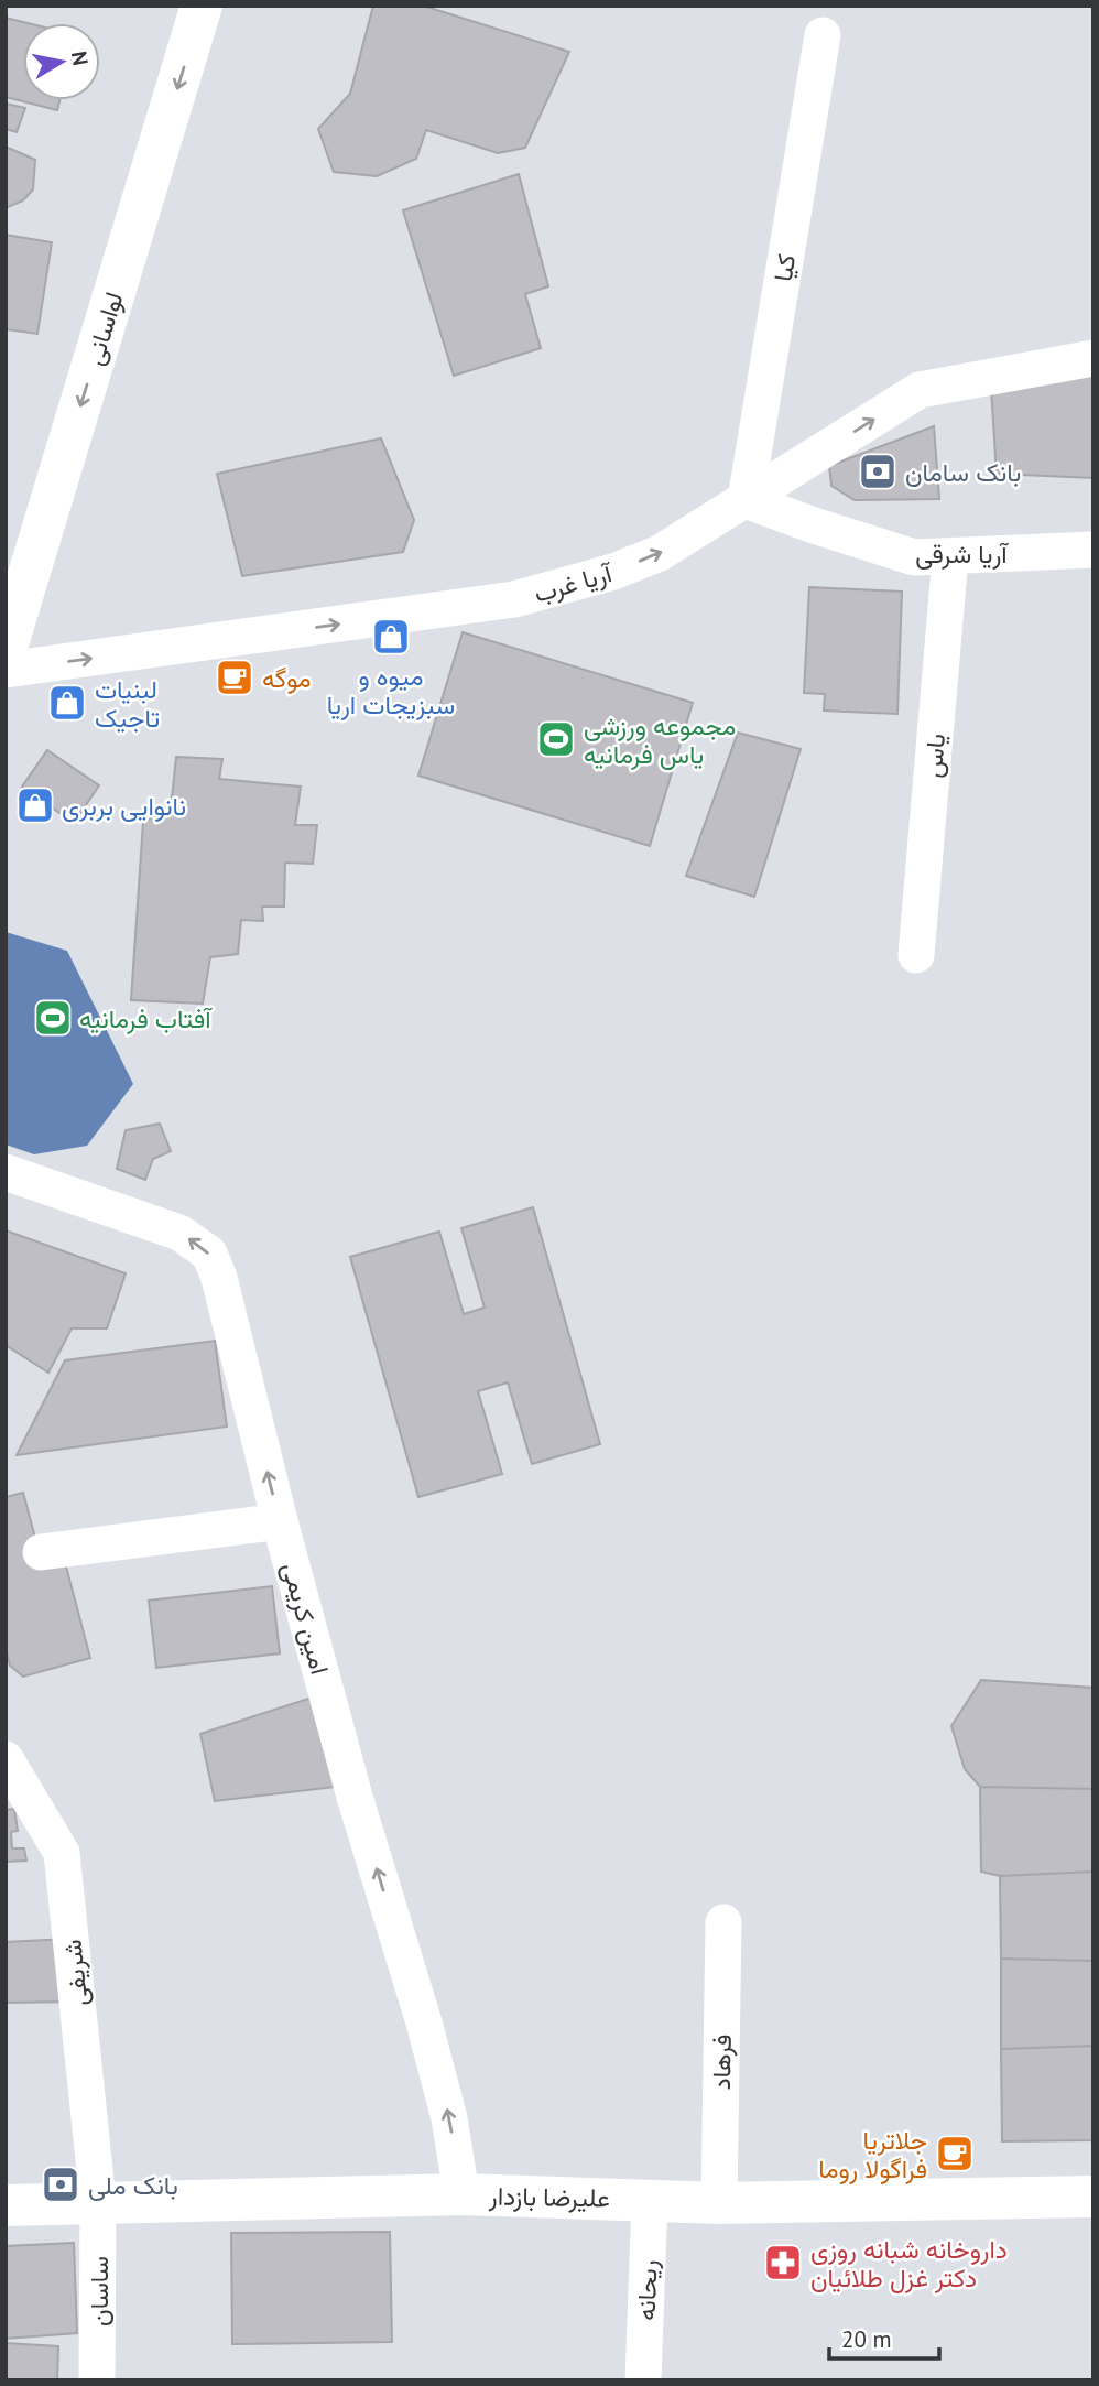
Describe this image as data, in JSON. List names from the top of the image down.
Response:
{
  "streets": {
    "main road": ["لواسانی", "علیرضا بازدار"],
    "street": [
      "کیا",
      "آریا شرقی",
      "آریا غرب",
      "یاس",
      "امین کریمی",
      "شریفی",
      "فرهاد",
      "ریحانه",
      "ساسان"
    ]
  },
  "crossings": [
    ["کیا", "آریا شرقی"],
    ["کیا", "آریا غرب"],
    ["آریا شرقی", "آریا غرب"],
    ["آریا شرقی", "یاس"],
    ["امین کریمی", "علیرضا بازدار"],
    ["شریفی", "علیرضا بازدار"],
    ["شریفی", "ساسان"],
    ["فرهاد", "علیرضا بازدار"],
    ["علیرضا بازدار", "ریحانه"],
    ["علیرضا بازدار", "ساسان"]
  ],
  "one_way": ["لواسانی", "آریا غرب", "امین کریمی"],
  "places": {
    "bank": ["بانک سامان", "بانک ملی"],
    "shop": ["میوه و سبزیجات اریا", "لبنیات تاجیک", "نانوایی بربری"],
    "cafe": ["موگه", "جلاتریا فراگولا روما"],
    "sports": ["مجموعه ورزشی یاس فرمانیه", "آفتاب فرمانیه"],
    "pharmacy": ["داروخانه شبانه روزی دکتر غزل طلائیان"]
  },
  "scale_bar": "20 m",
  "north": "right"
}
